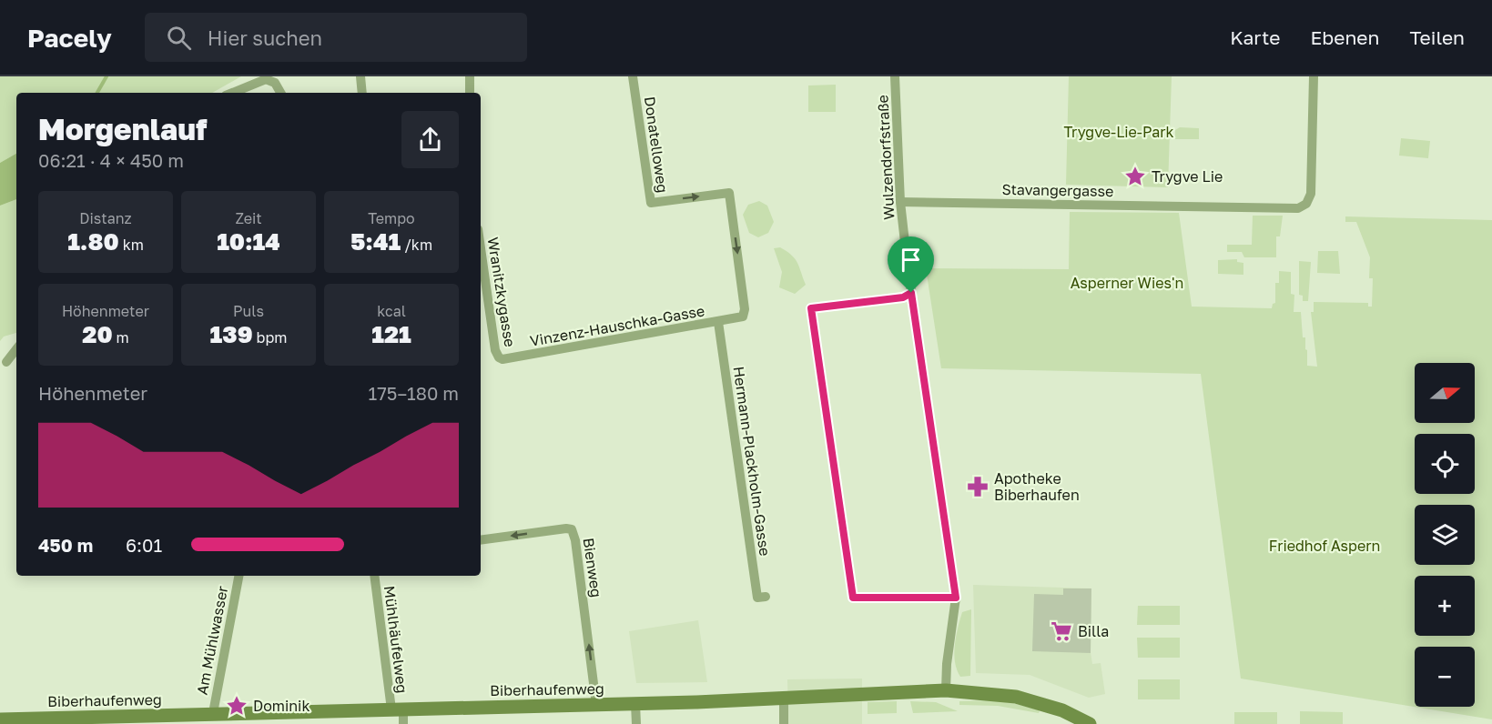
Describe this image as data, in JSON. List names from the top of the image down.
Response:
{
  "streets": {
    "main road": ["Biberhaufenweg"],
    "street": [
      "Donatelloweg",
      "Wulzendorfstraße",
      "Stavangergasse",
      "Wranitzkygasse",
      "Vinzenz-Hauschka-Gasse",
      "Hermann-Plackholm-Gasse",
      "Bienweg",
      "Mühlhäufelweg",
      "Am Mühlwasser"
    ]
  },
  "crossings": [
    ["Donatelloweg", "Vinzenz-Hauschka-Gasse"],
    ["Wulzendorfstraße", "Stavangergasse"],
    ["Wulzendorfstraße", "Biberhaufenweg"],
    ["Wranitzkygasse", "Vinzenz-Hauschka-Gasse"],
    ["Vinzenz-Hauschka-Gasse", "Hermann-Plackholm-Gasse"],
    ["Bienweg", "Biberhaufenweg"],
    ["Mühlhäufelweg", "Biberhaufenweg"],
    ["Am Mühlwasser", "Biberhaufenweg"]
  ],
  "parks": ["Trygve-Lie-Park", "Asperner Wies'n", "Friedhof Aspern"],
  "places": {
    "place": ["Trygve Lie", "Dominik"],
    "pharmacy": ["Apotheke Biberhaufen"],
    "supermarket": ["Billa"]
  },
  "north": "right",
  "page": {
    "header": "Pacely",
    "search": "Hier suchen",
    "nav": ["Karte", "Ebenen", "Teilen"],
    "heading": ["Morgenlauf", "06:21 · 4 × 450 m"],
    "stats": [
      ["Distanz", "1.80 km"],
      ["Zeit", "10:14"],
      ["Tempo", "5:41 /km"],
      ["Höhenmeter", "20 m"],
      ["Puls", "139 bpm"],
      ["kcal", "121"]
    ],
    "map_buttons": ["+", "−"],
    "chart": ["Höhenmeter", "175–180 m"],
    "list": [
      {
        "name": "450 m",
        "note": "6:01"
      }
    ]
  }
}
